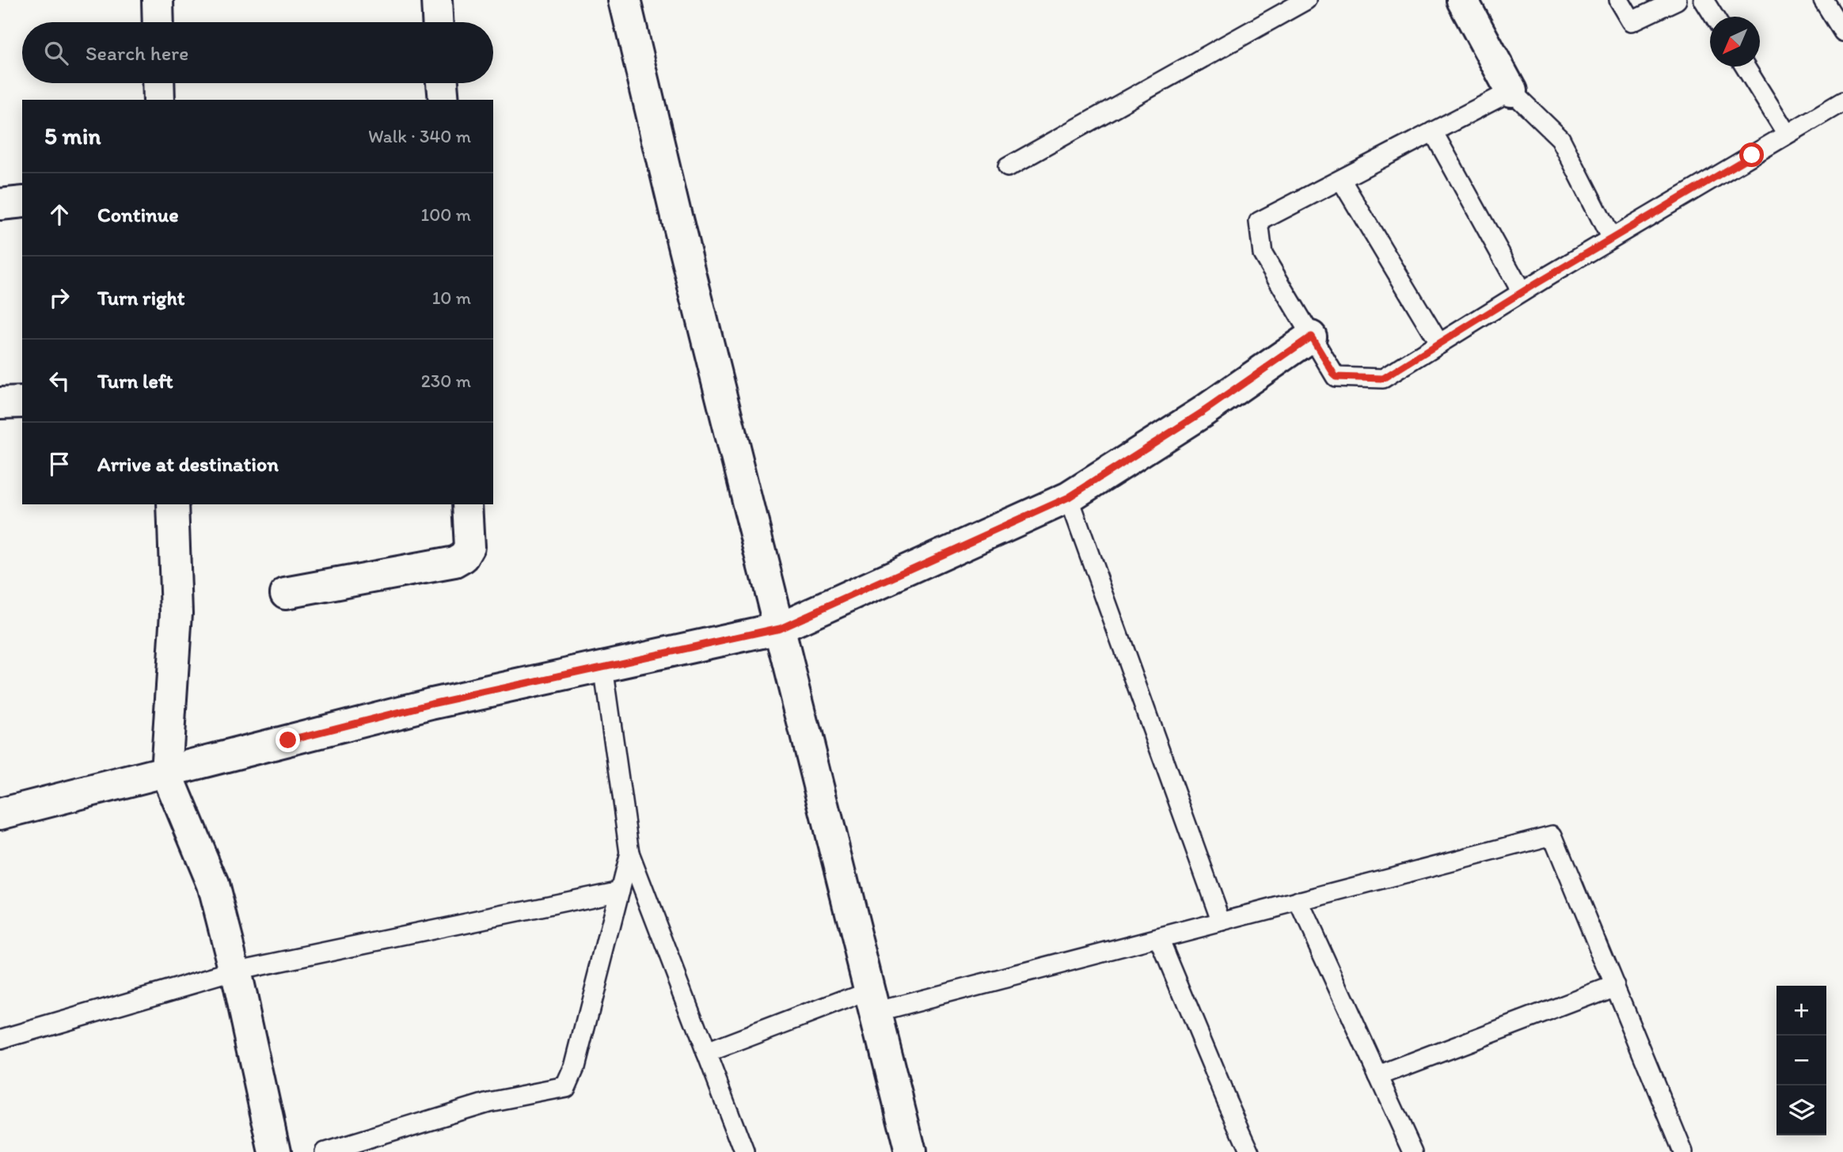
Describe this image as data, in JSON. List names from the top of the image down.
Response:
{
  "north": "bottom left",
  "page": {
    "search": "Search here",
    "heading": ["5 min", "Walk · 340 m"],
    "list": [
      ["Continue", "100 m"],
      ["Turn right", "10 m"],
      ["Turn left", "230 m"],
      "Arrive at destination"
    ],
    "map_buttons": ["+", "−"]
  }
}
